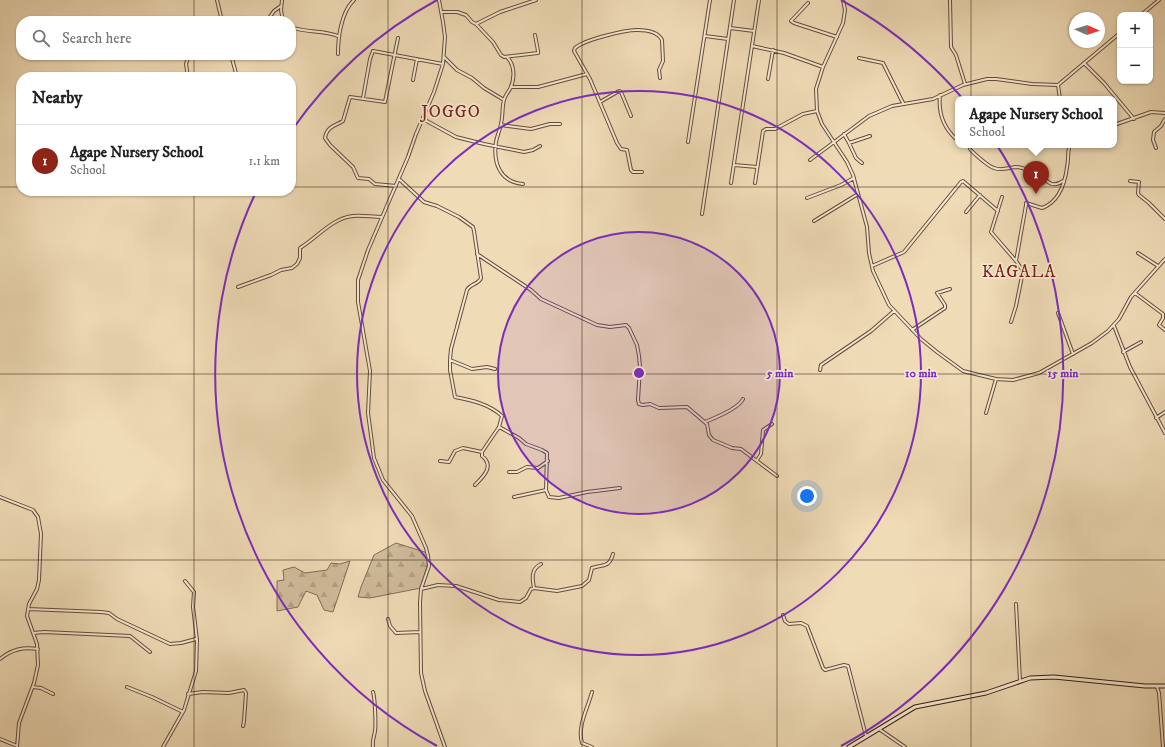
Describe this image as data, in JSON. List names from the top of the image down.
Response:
{
  "districts": ["JOGGO", "KAGALA"],
  "north": "right",
  "page": {
    "map_buttons": ["+", "−"],
    "search": "Search here",
    "heading": "Nearby",
    "popup": ["Agape Nursery School", "School"],
    "list": [
      {
        "mark": "1",
        "name": "Agape Nursery School",
        "note": "School",
        "value": "1.1 km"
      }
    ],
    "pins": "1"
  },
  "rings": ["5 min", "10 min", "15 min"]
}
